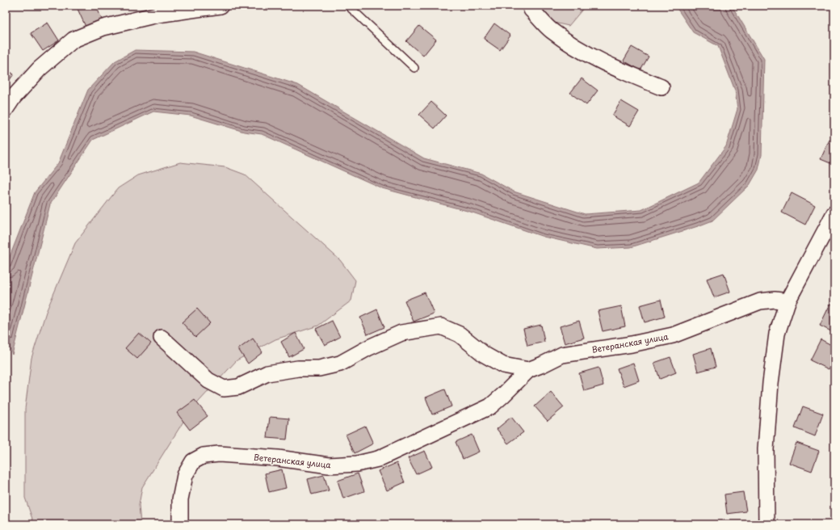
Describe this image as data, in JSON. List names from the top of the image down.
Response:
{
  "streets": {
    "street": ["Ветеранская улица"]
  }
}
